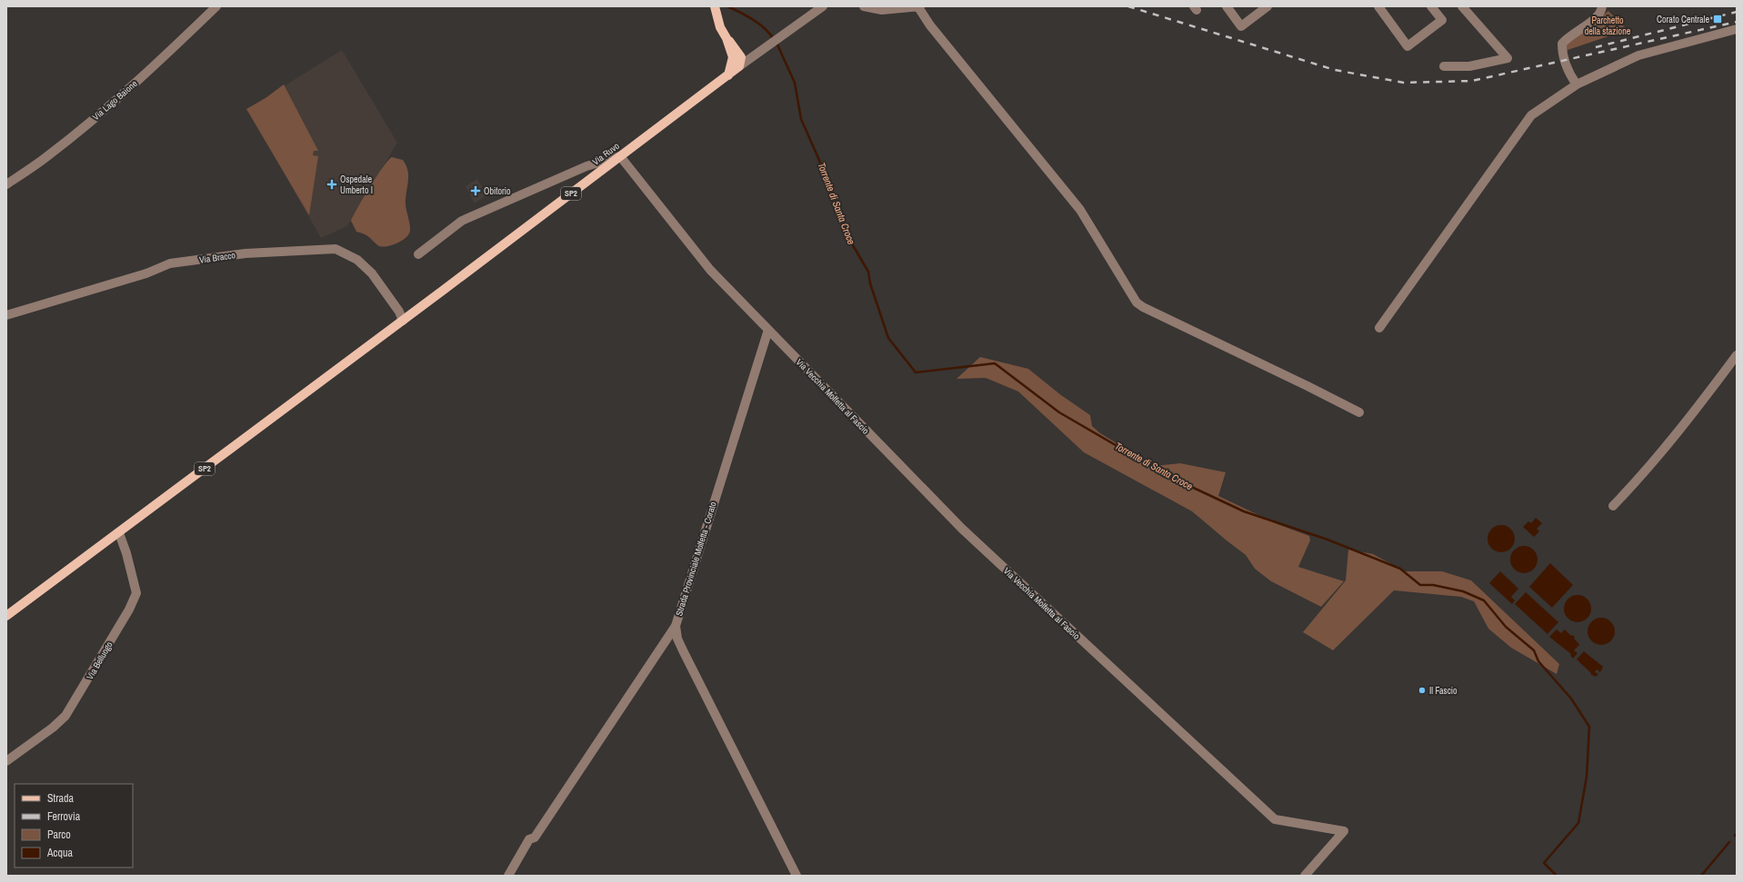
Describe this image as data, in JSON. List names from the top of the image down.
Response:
{
  "streets": {
    "main road": ["Via Ruvo", "SP2"],
    "street": [
      "Via Lago Baione",
      "Via Bracco",
      "Via Vecchia Molfetta al Fascio",
      "Strada Provinciale Molfetta - Corato",
      "Via Belluogo"
    ]
  },
  "crossings": [
    ["Via Ruvo", "SP2"],
    ["Via Ruvo", "Via Bracco"],
    ["Via Ruvo", "Via Vecchia Molfetta al Fascio"],
    ["SP2", "Via Bracco"],
    ["SP2", "Via Belluogo"],
    ["Via Vecchia Molfetta al Fascio", "Strada Provinciale Molfetta - Corato"]
  ],
  "water": ["Torrente di Santa Croce"],
  "parks": ["Parchetto della stazione"],
  "places": {
    "transit": ["Corato Centrale"],
    "health": ["Ospedale Umberto I", "Obitorio"],
    "other": ["Il Fascio"]
  },
  "legend": [
    "Strada",
    "Ferrovia",
    "Parco",
    "Acqua"
  ]
}
